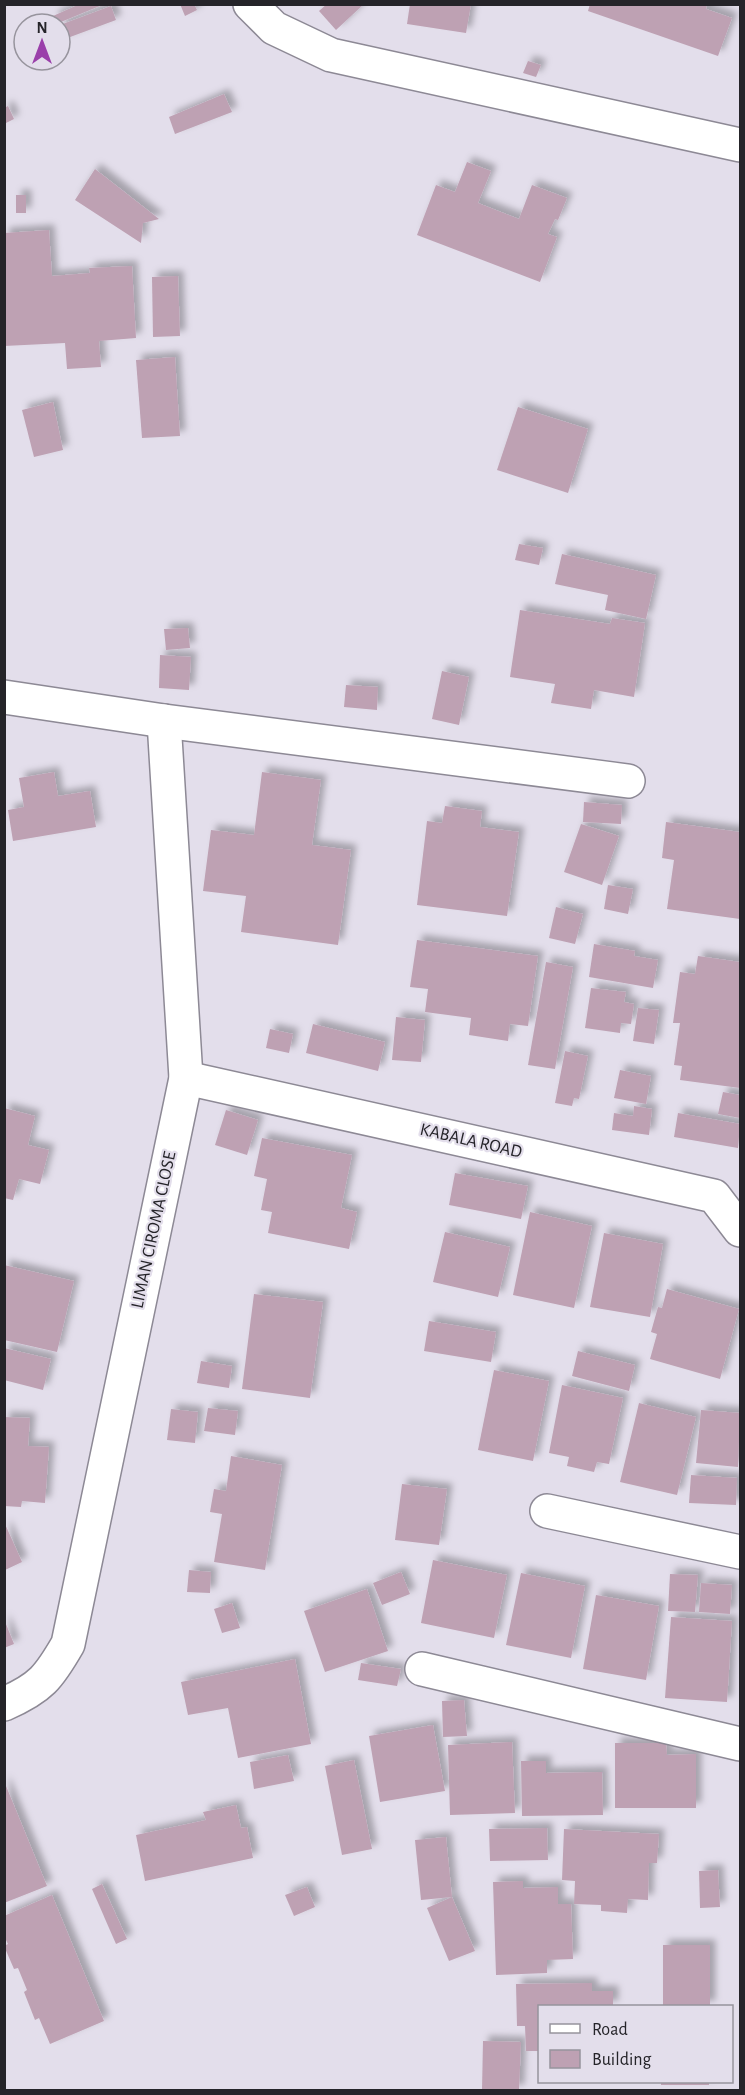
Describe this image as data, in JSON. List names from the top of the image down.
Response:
{
  "streets": {
    "street": ["KABALA ROAD", "LIMAN CIROMA CLOSE"]
  },
  "crossings": [
    ["KABALA ROAD", "LIMAN CIROMA CLOSE"]
  ],
  "legend": ["Road", "Building"],
  "north": "top"
}
